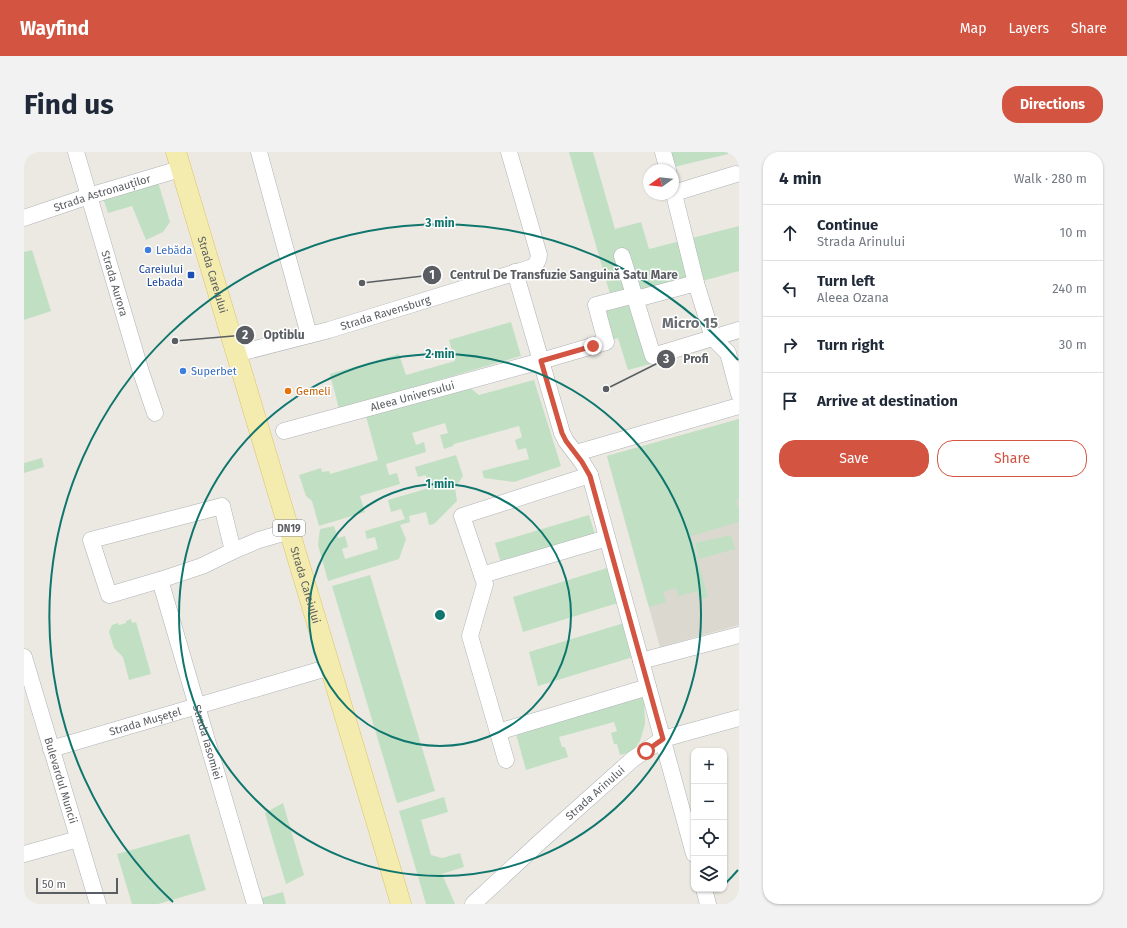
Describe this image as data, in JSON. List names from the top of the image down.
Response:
{
  "streets": {
    "main road": ["Strada Careiului", "DN19"],
    "street": [
      "Strada Astronauților",
      "Strada Aurora",
      "Strada Ravensburg",
      "Aleea Universului",
      "Strada Mușețel",
      "Strada Iasomiei",
      "Bulevardul Muncii",
      "Strada Arinului"
    ]
  },
  "crossings": [
    ["Strada Astronauților", "Strada Careiului"],
    ["Strada Astronauților", "Strada Aurora"],
    ["Strada Careiului", "Strada Ravensburg"],
    ["Strada Careiului", "Strada Mușețel"],
    ["Strada Mușețel", "Strada Iasomiei"],
    ["Strada Mușețel", "Bulevardul Muncii"]
  ],
  "districts": ["Micro 15"],
  "places": {
    "other": [
      "Lebăda",
      "Centrul De Transfuzie Sanguină Satu Mare",
      "Optiblu",
      "Superbet",
      "Profi",
      "Gemeli"
    ],
    "transit": ["Careiului Lebada"]
  },
  "scale_bar": "50 m",
  "north": "left",
  "page": {
    "header": "Wayfind",
    "nav": ["Map", "Layers", "Share"],
    "buttons": [
      "Directions",
      ["Save", "Share"]
    ],
    "title": "Find us",
    "heading": ["4 min", "Walk · 280 m"],
    "list": [
      ["Continue", "Strada Arinului", "10 m"],
      ["Turn left", "Aleea Ozana", "240 m"],
      ["Turn right", "30 m"],
      "Arrive at destination"
    ],
    "map_buttons": ["+", "−"],
    "scale": "50 m"
  },
  "rings": ["3 min", "2 min", "1 min"]
}
